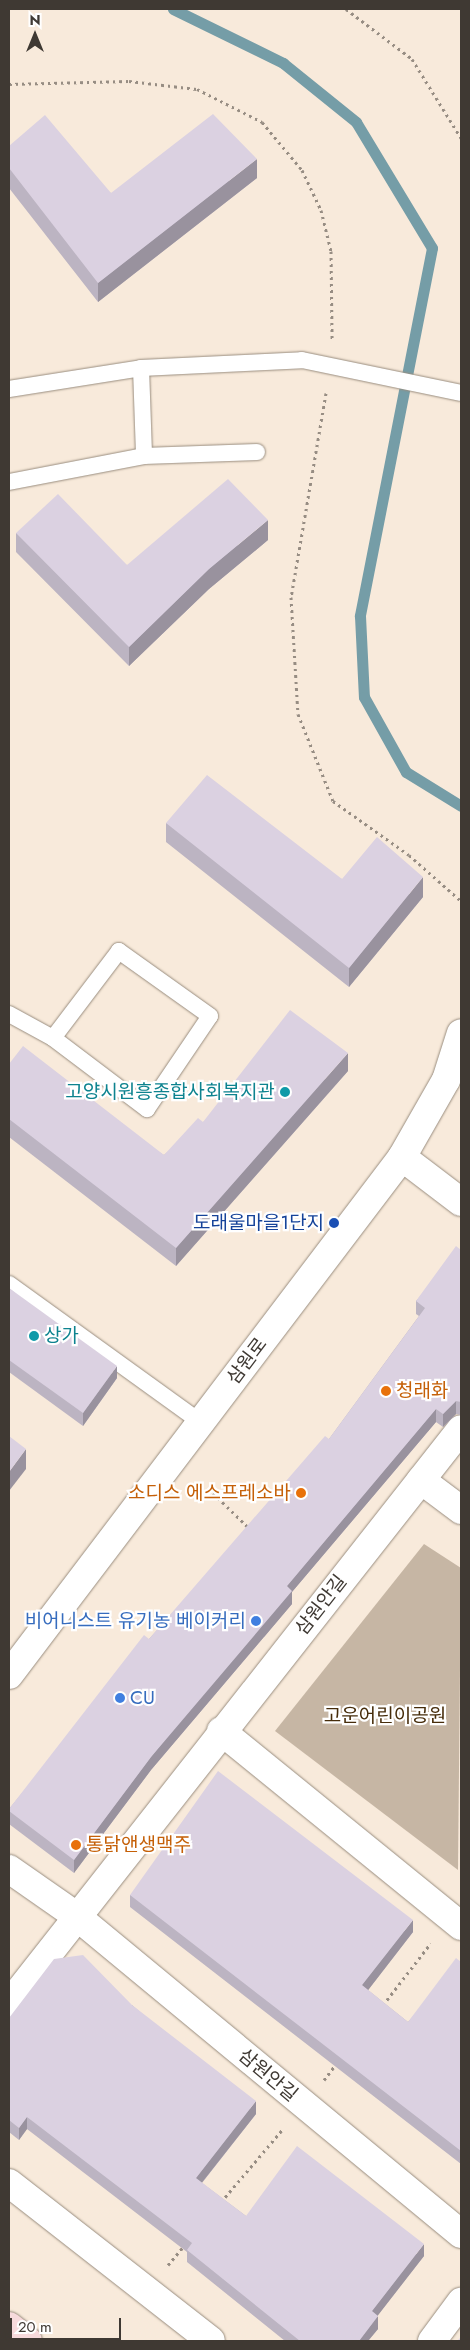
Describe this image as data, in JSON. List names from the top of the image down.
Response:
{
  "streets": {
    "street": ["삼원로", "삼원안길"]
  },
  "parks": ["고운어린이공원"],
  "places": [
    "고양시원흥종합사회복지관",
    "도래울마을1단지",
    "상가",
    "청래화",
    "소디스 에스프레소바",
    "비어니스트 유기농 베이커리",
    "CU",
    "통닭앤생맥주"
  ],
  "scale_bar": "20 m",
  "north": "top"
}
